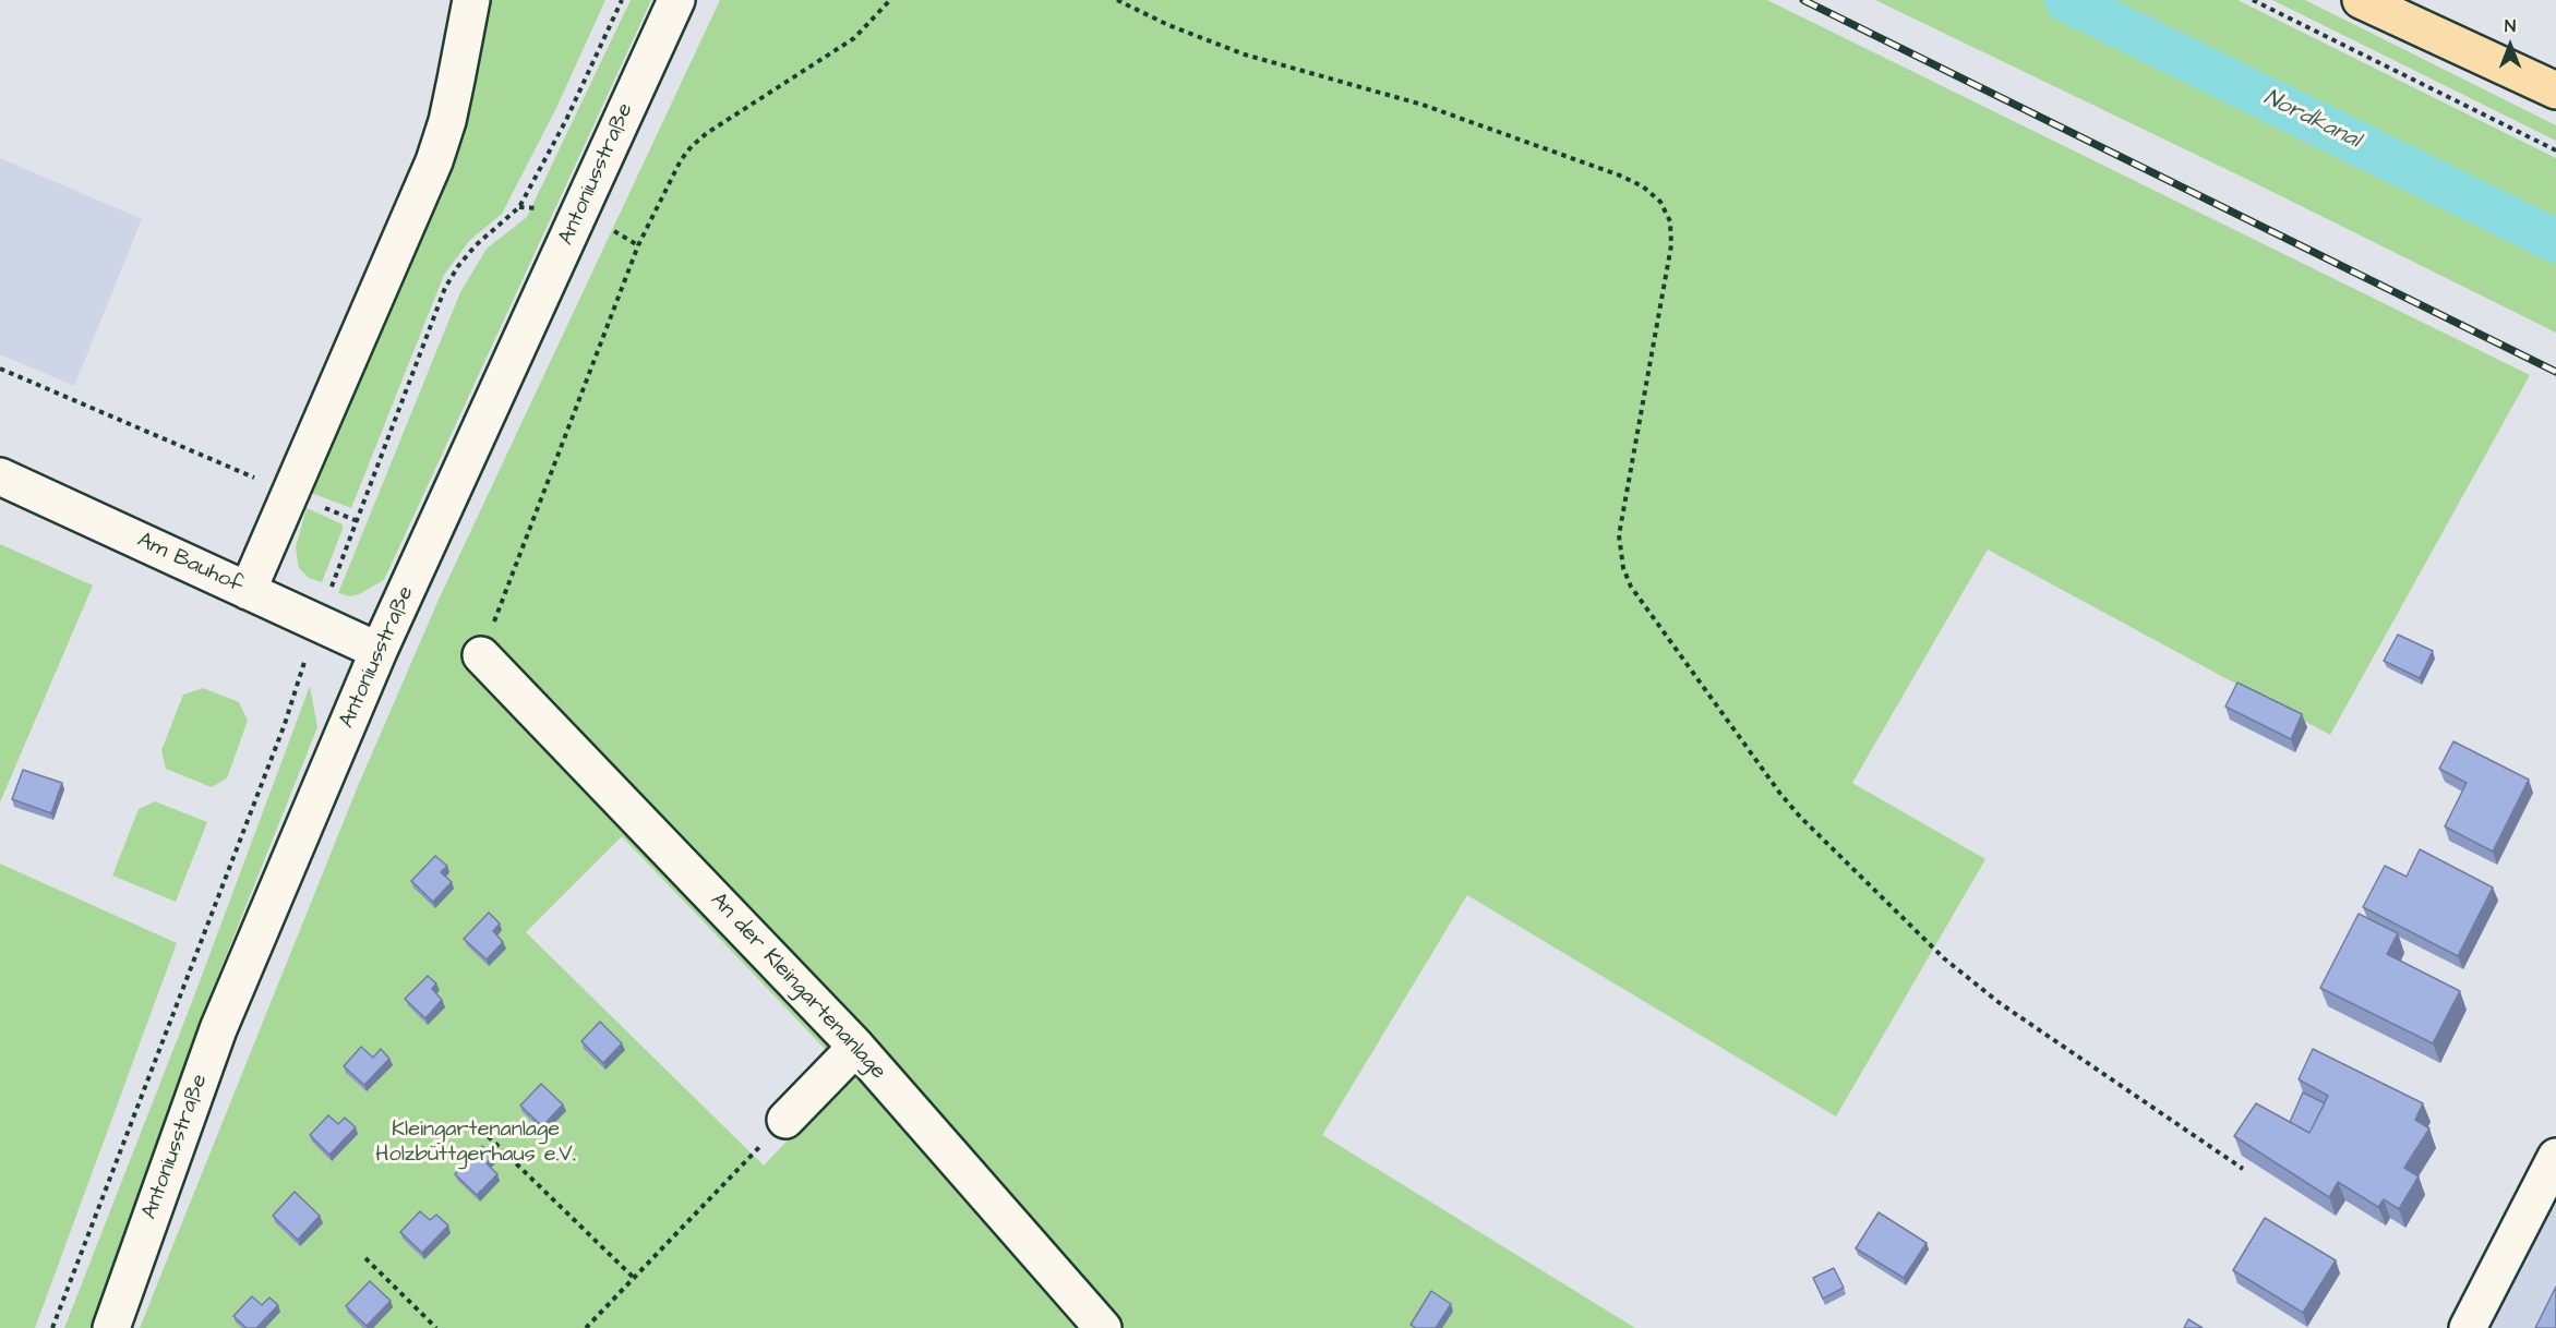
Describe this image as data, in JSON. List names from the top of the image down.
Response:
{
  "streets": {
    "street": ["Antoniusstraße", "Am Bauhof", "An der Kleingartenanlage"]
  },
  "crossings": [
    ["Antoniusstraße", "Am Bauhof"]
  ],
  "water": ["Nordkanal"],
  "parks": ["Kleingartenanlage Holzbüttgerhaus e.V."],
  "north": "top"
}
